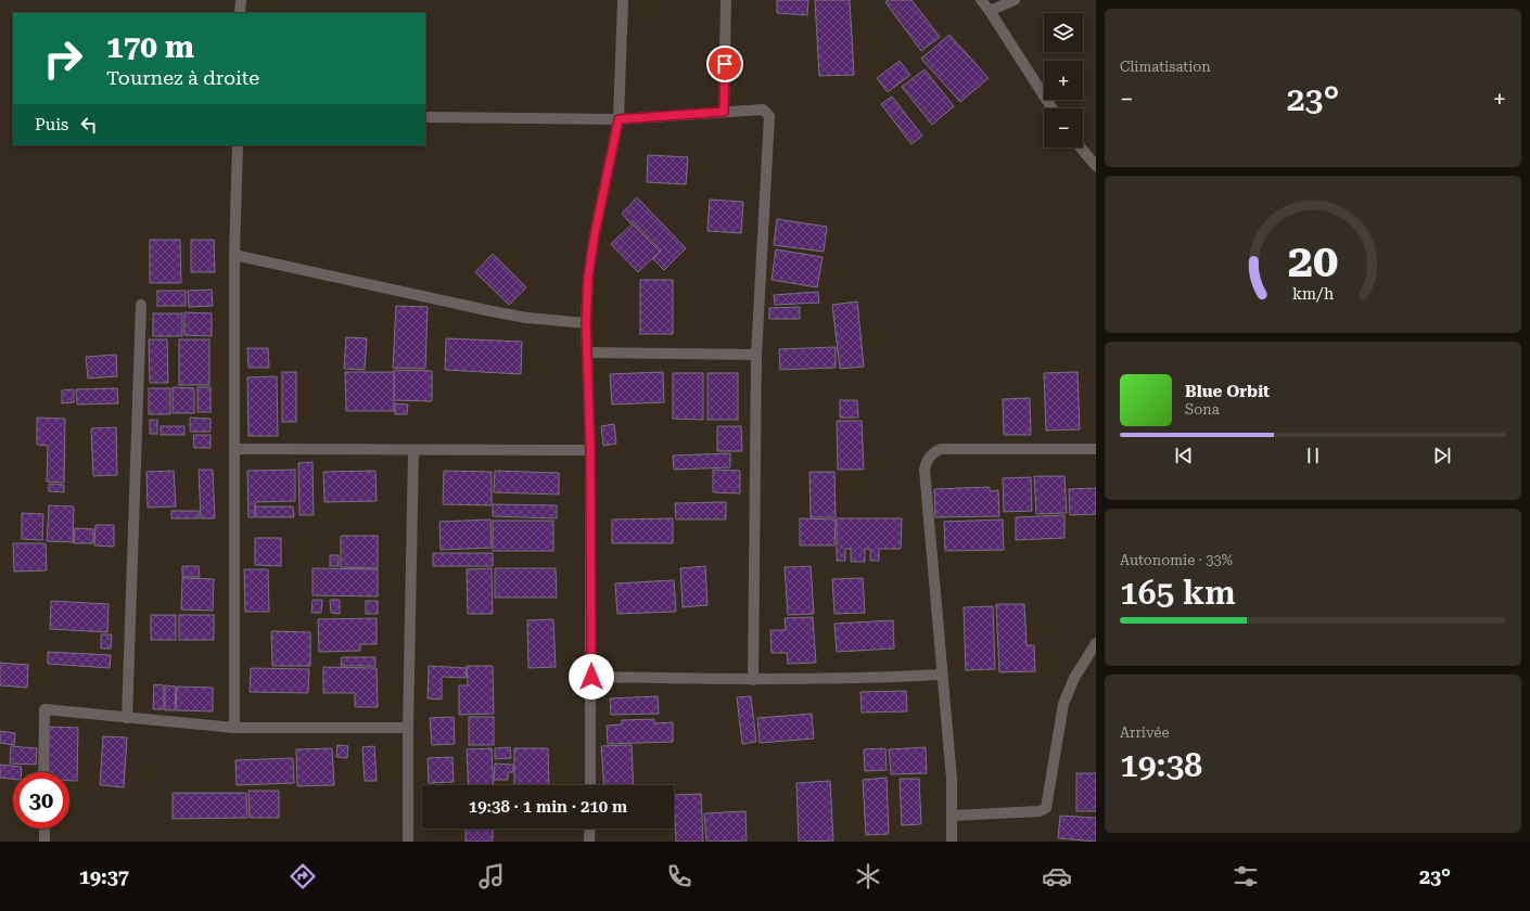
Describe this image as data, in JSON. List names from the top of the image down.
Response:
{
  "page": {
    "tile": [
      "Climatisation",
      ["Autonomie · 33%", "165 km"],
      ["Arrivée", "19:38"]
    ],
    "map_buttons": ["+", "−"],
    "turn": ["170 m", "Tournez à droite"],
    "heat": ["−", "23°", "+"],
    "then": "Puis",
    "song": ["Blue Orbit", "Sona"],
    "limit": "30",
    "trip": "19:38 · 1 min · 210 m",
    "tabs": ["19:37", "23°"],
    "gauge": ["20", "km/h"]
  }
}
